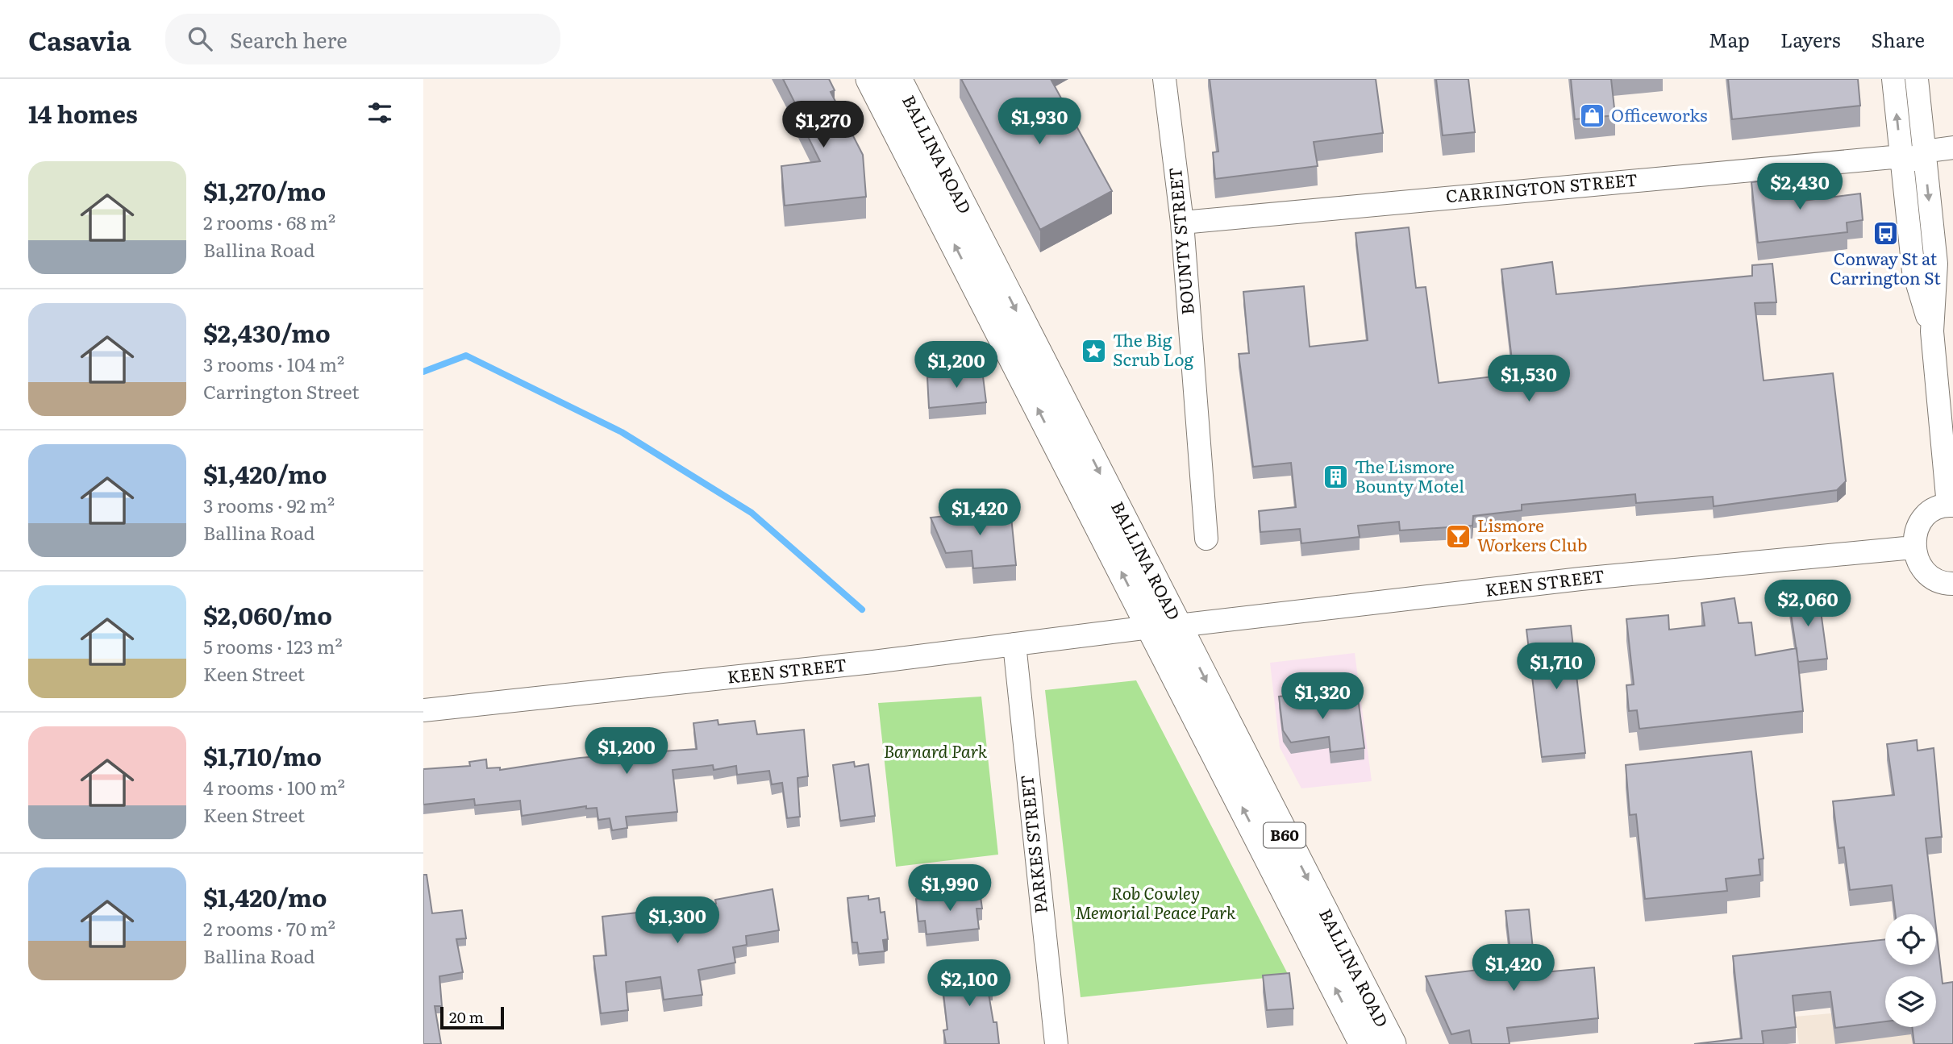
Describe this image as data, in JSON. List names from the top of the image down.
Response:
{
  "streets": {
    "main road": ["BALLINA ROAD", "B60"],
    "street": [
      "CARRINGTON STREET",
      "BOUNTY STREET",
      "KEEN STREET",
      "PARKES STREET"
    ]
  },
  "crossings": [
    ["BALLINA ROAD", "KEEN STREET"],
    ["CARRINGTON STREET", "BOUNTY STREET"],
    ["KEEN STREET", "PARKES STREET"]
  ],
  "parks": ["Barnard Park", "Rob Cowley Memorial Peace Park"],
  "places": {
    "shop": ["Officeworks"],
    "bus stop": ["Conway St at Carrington St"],
    "place": ["The Big Scrub Log"],
    "building": ["The Lismore Bounty Motel"],
    "bar": ["Lismore Workers Club"]
  },
  "scale_bar": "20 m",
  "page": {
    "header": "Casavia",
    "search": "Search here",
    "nav": ["Map", "Layers", "Share"],
    "heading": "14 homes",
    "price": [
      "$1,930",
      "$1,270",
      "$2,430",
      "$1,200",
      "$1,530",
      "$1,420",
      "$2,060",
      "$1,710",
      "$1,320",
      "$1,200",
      "$1,990",
      "$1,300",
      "$1,420",
      "$2,100"
    ],
    "list": [
      {
        "name": "$1,270/mo",
        "note": "2 rooms · 68 m² · Ballina Road"
      },
      {
        "name": "$2,430/mo",
        "note": "3 rooms · 104 m² · Carrington Street"
      },
      {
        "name": "$1,420/mo",
        "note": "3 rooms · 92 m² · Ballina Road"
      },
      {
        "name": "$2,060/mo",
        "note": "5 rooms · 123 m² · Keen Street"
      },
      {
        "name": "$1,710/mo",
        "note": "4 rooms · 100 m² · Keen Street"
      },
      {
        "name": "$1,420/mo",
        "note": "2 rooms · 70 m² · Ballina Road"
      }
    ],
    "scale": "20 m"
  }
}
